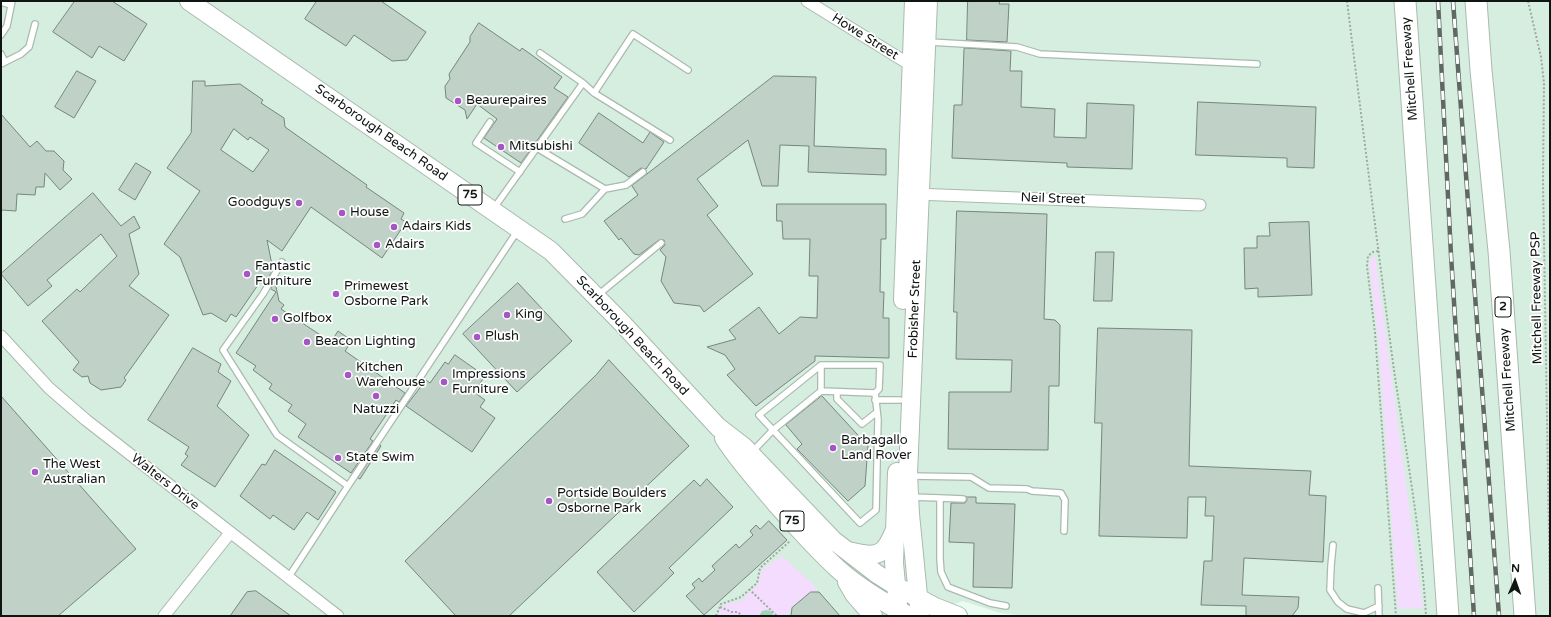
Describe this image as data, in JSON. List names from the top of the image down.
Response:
{
  "streets": {
    "highway": ["Mitchell Freeway", "2"],
    "main road": ["Scarborough Beach Road", "75", "Frobisher Street"],
    "street": ["Howe Street", "Neil Street", "Walters Drive"],
    "path": ["Mitchell Freeway PSP"]
  },
  "crossings": [
    ["Howe Street", "Frobisher Street"],
    ["Scarborough Beach Road", "Frobisher Street"],
    ["Neil Street", "Frobisher Street"]
  ],
  "places": [
    "Beaurepaires",
    "Mitsubishi",
    "Goodguys",
    "House",
    "Adairs Kids",
    "Adairs",
    "Fantastic Furniture",
    "Primewest Osborne Park",
    "King",
    "Golfbox",
    "Plush",
    "Beacon Lighting",
    "Kitchen Warehouse",
    "Impressions Furniture",
    "Natuzzi",
    "Barbagallo Land Rover",
    "State Swim",
    "The West Australian",
    "Portside Boulders Osborne Park"
  ],
  "north": "top"
}
